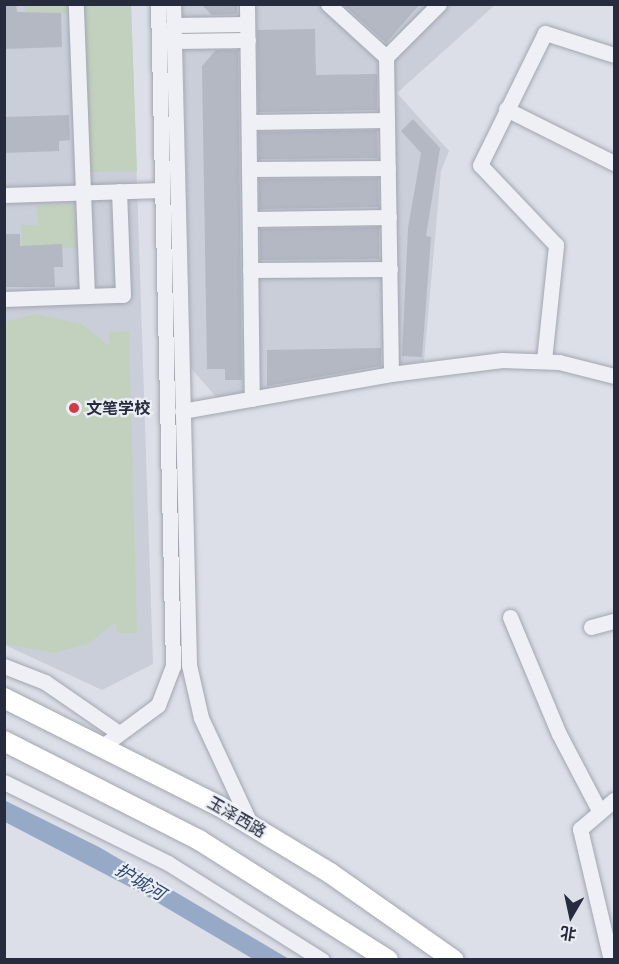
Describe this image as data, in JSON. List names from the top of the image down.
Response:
{
  "streets": {
    "main road": ["玉泽西路"]
  },
  "water": ["护城河"],
  "places": ["文笔学校"],
  "north": "bottom"
}
